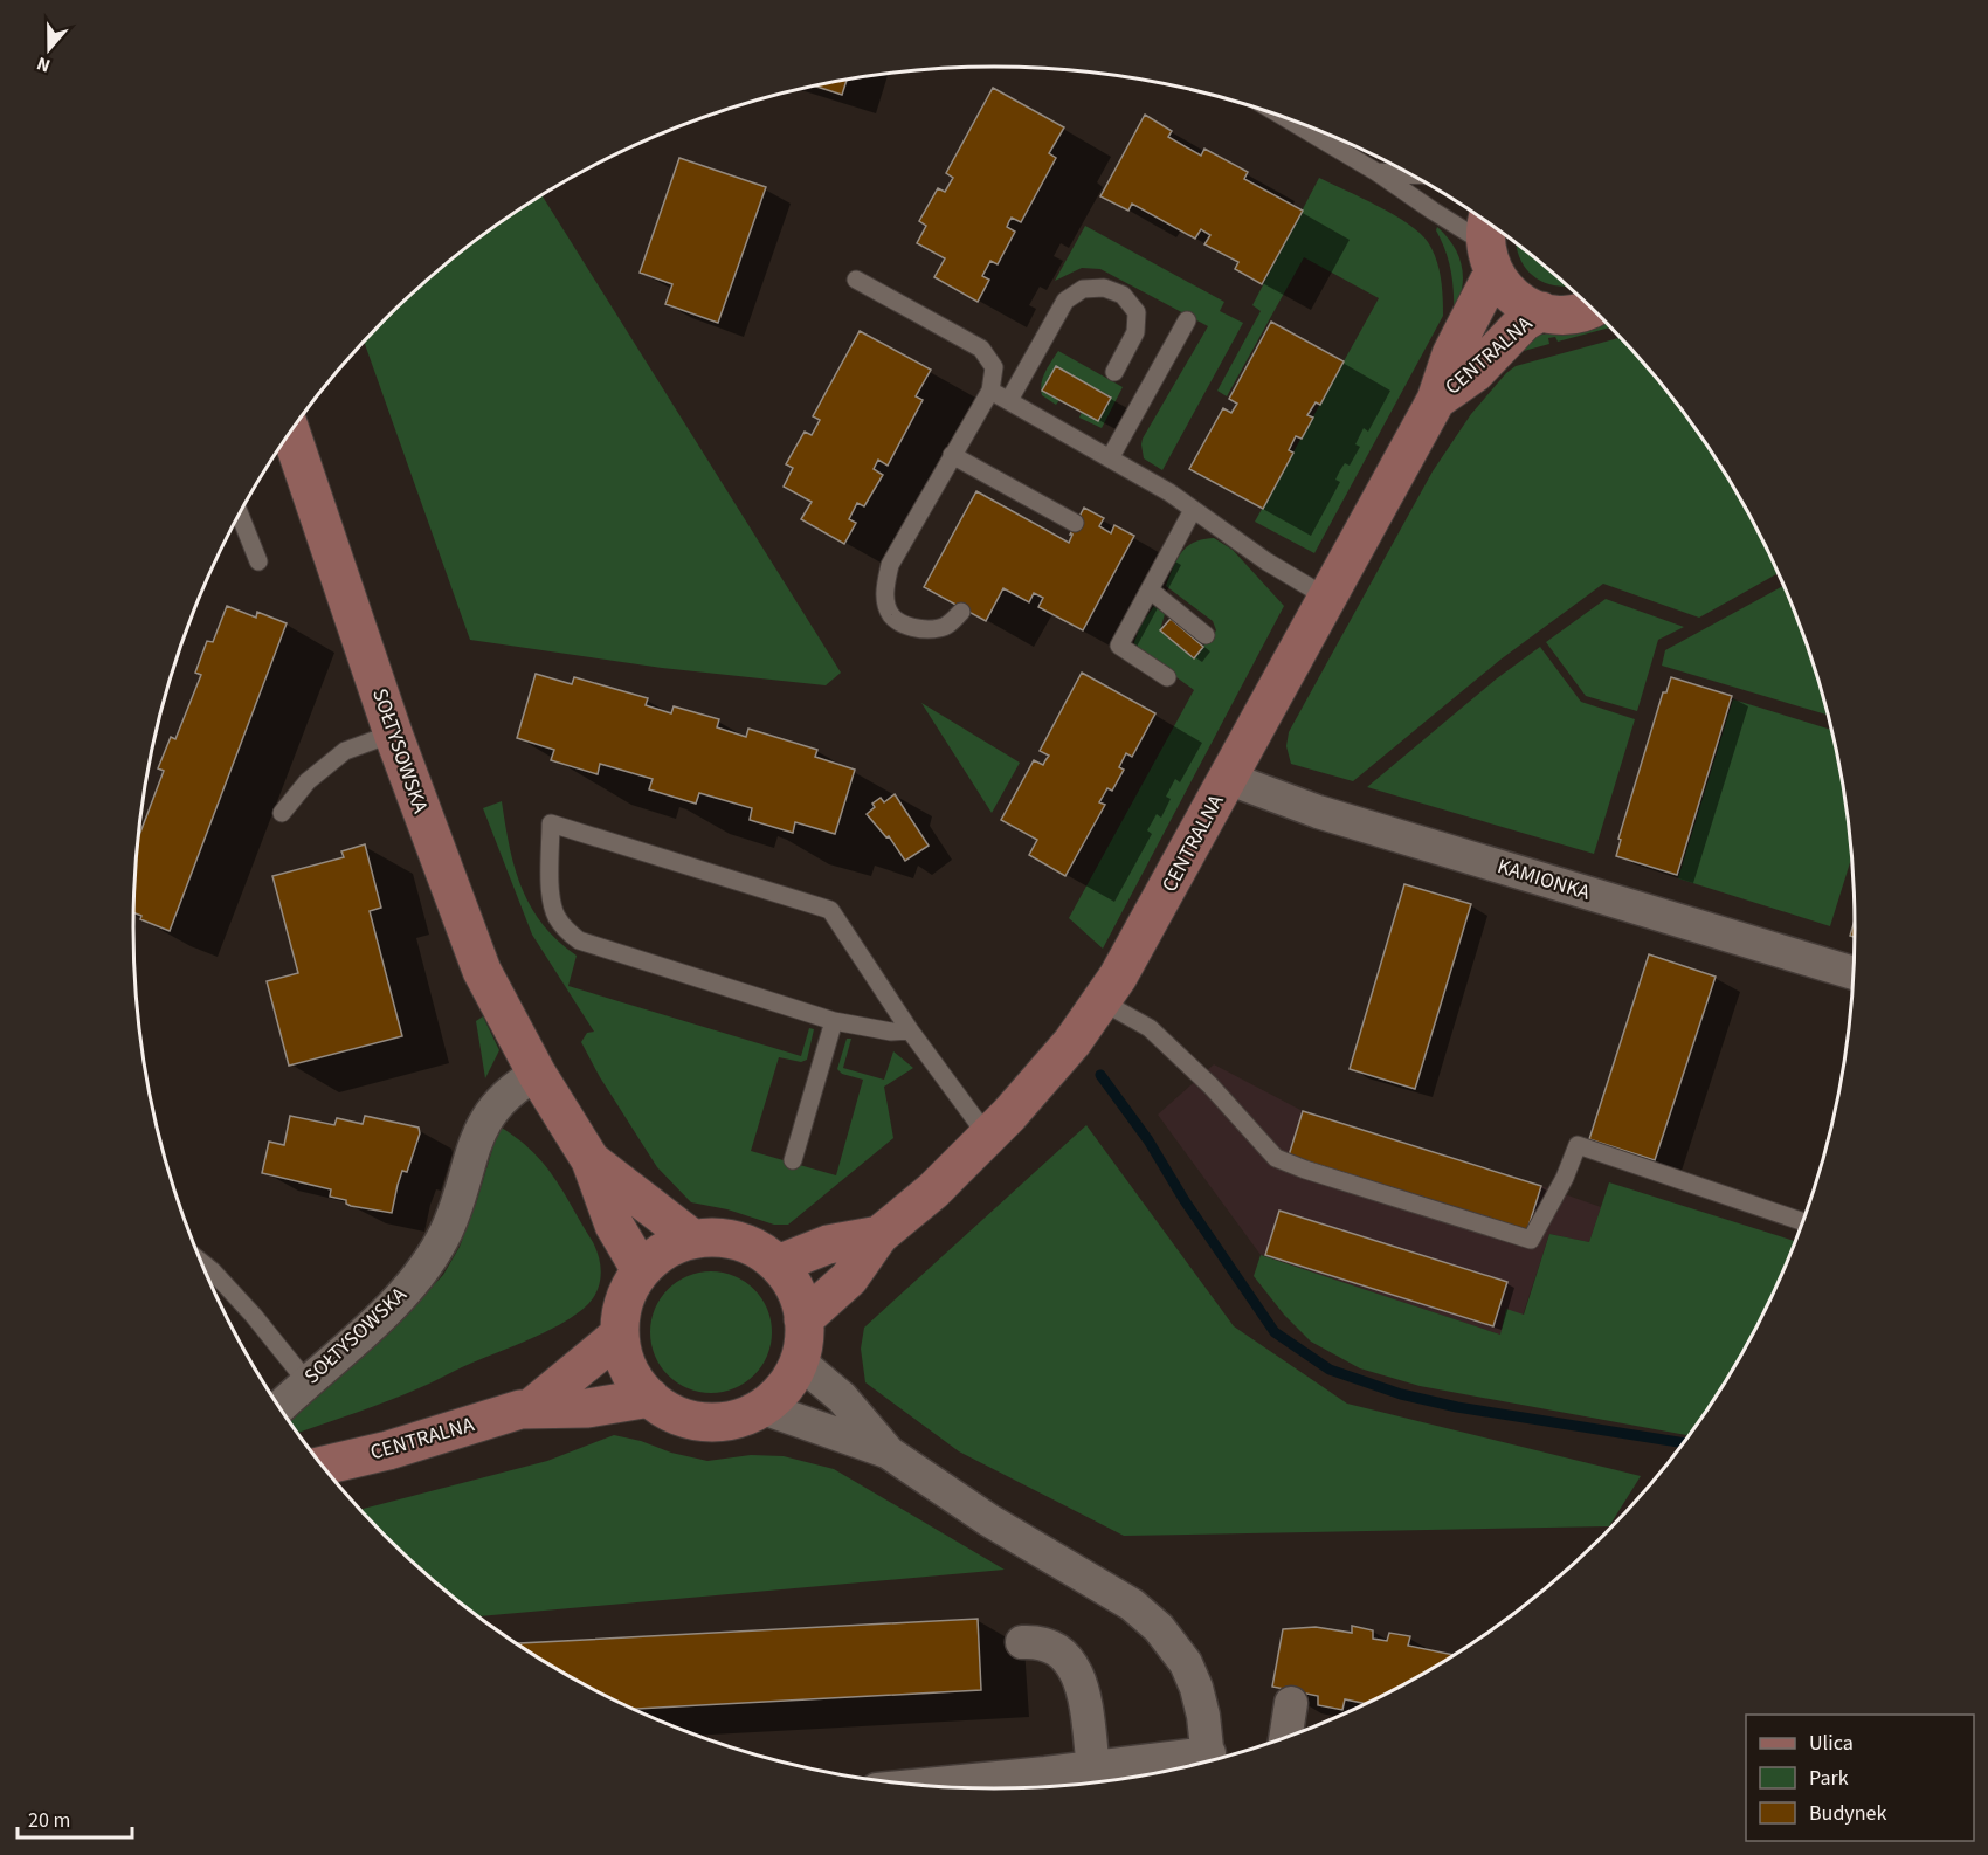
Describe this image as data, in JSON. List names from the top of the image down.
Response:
{
  "streets": {
    "street": ["CENTRALNA", "SOŁTYSOWSKA", "KAMIONKA"]
  },
  "crossings": [
    ["CENTRALNA", "SOŁTYSOWSKA"],
    ["CENTRALNA", "KAMIONKA"]
  ],
  "legend": ["Ulica", "Park", "Budynek"],
  "scale_bar": "20 m",
  "north": "bottom"
}
